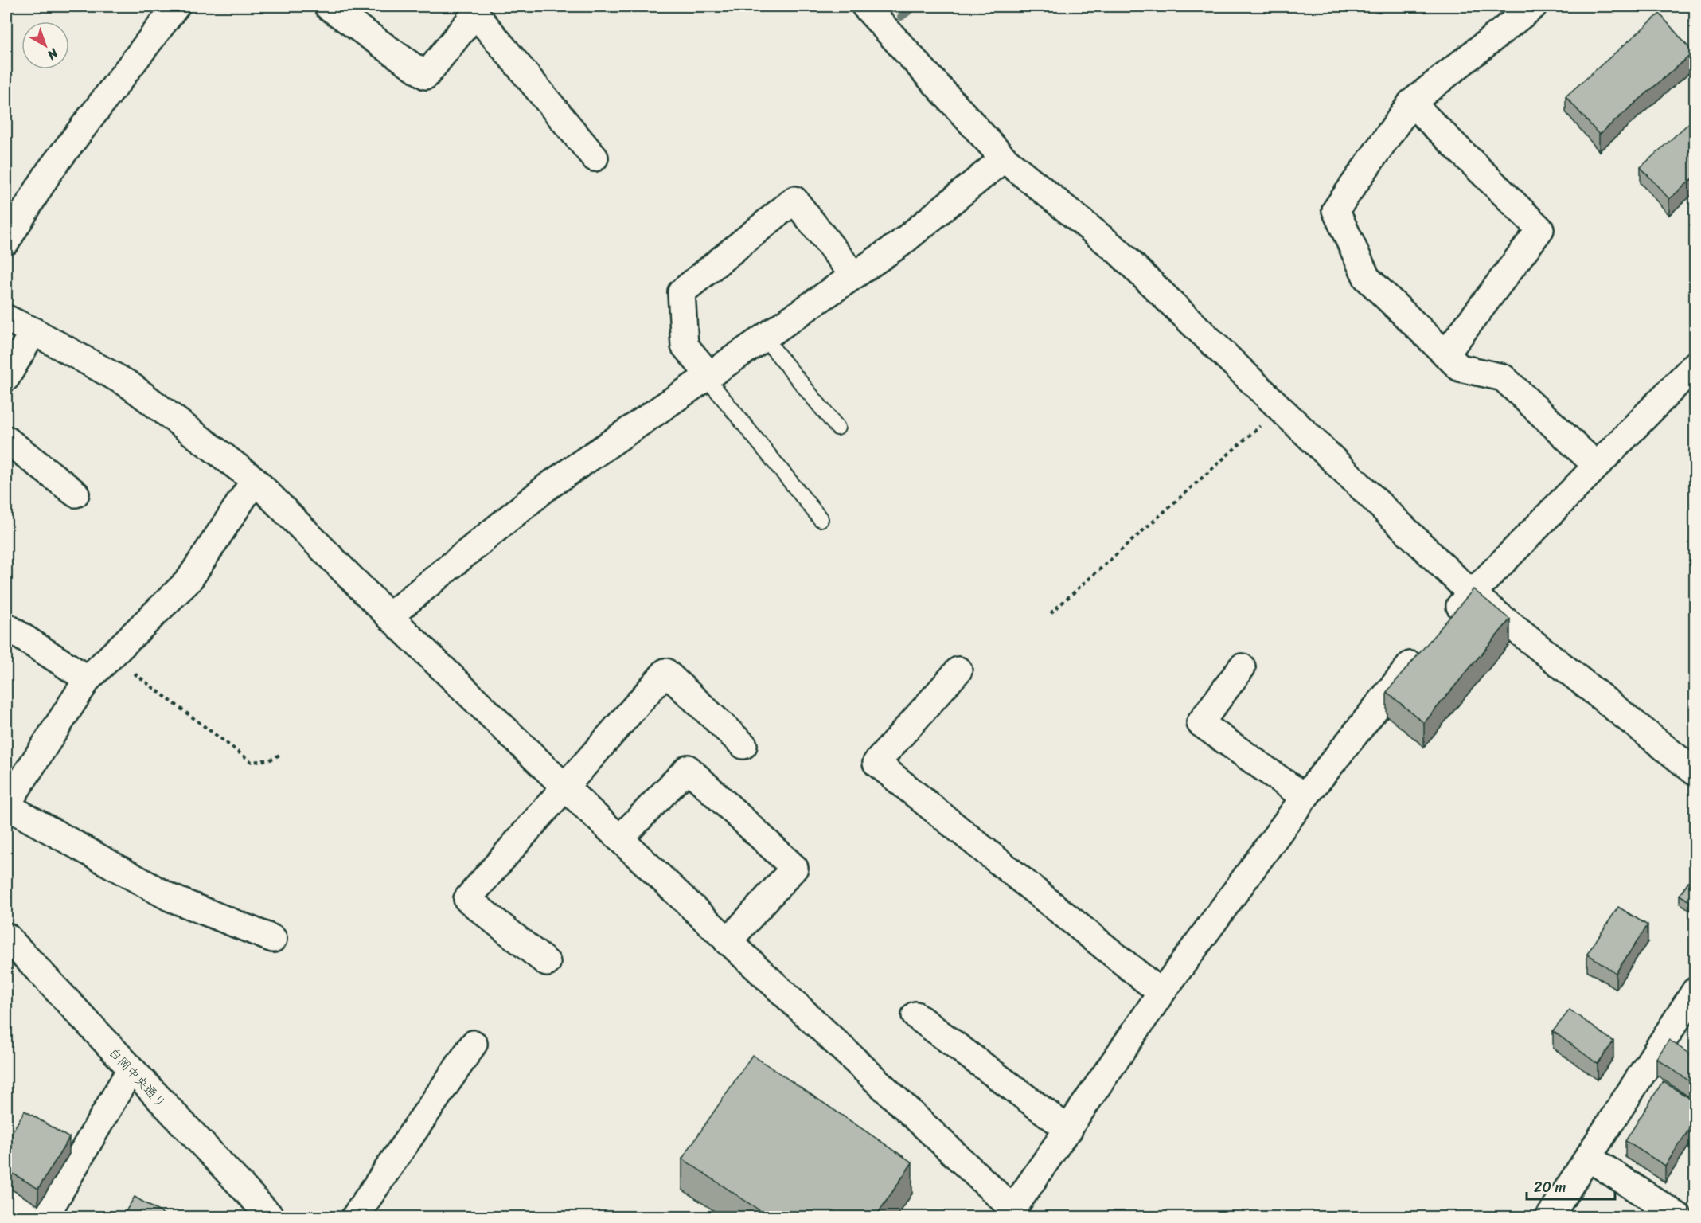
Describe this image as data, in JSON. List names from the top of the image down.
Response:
{
  "streets": {
    "street": ["白岡中央通り"]
  },
  "scale_bar": "20 m",
  "north": "bottom right"
}
